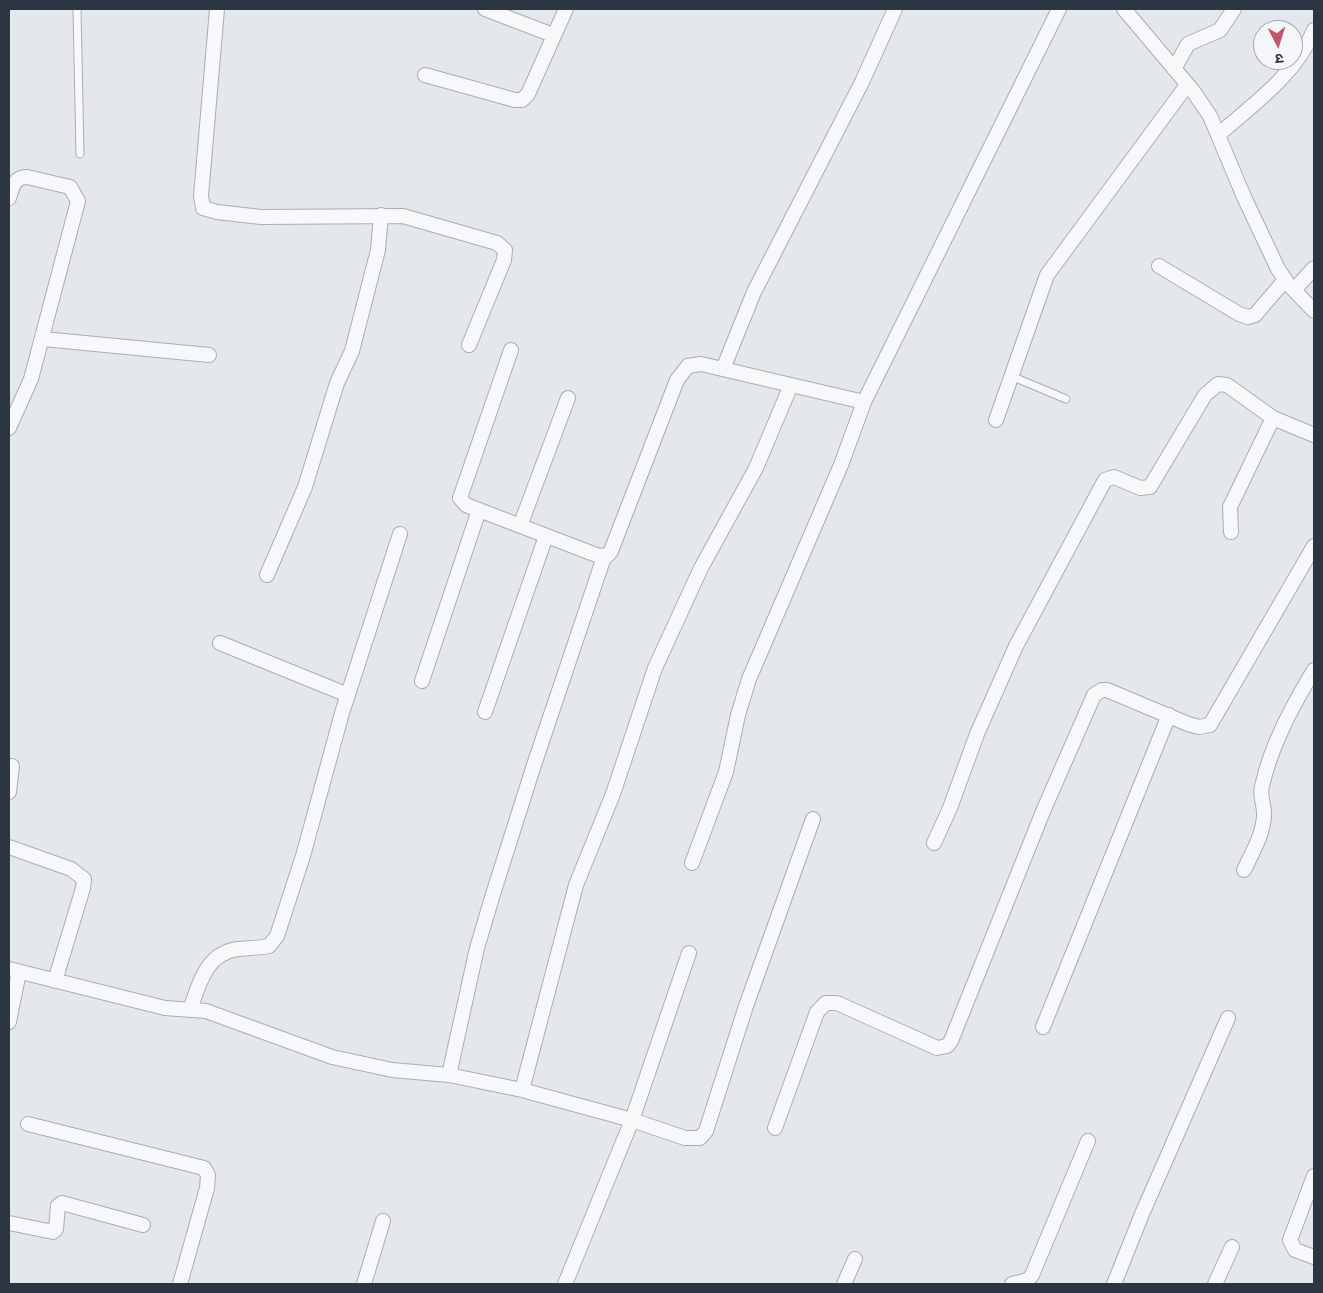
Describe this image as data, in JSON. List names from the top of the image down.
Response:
{
  "north": "bottom"
}
